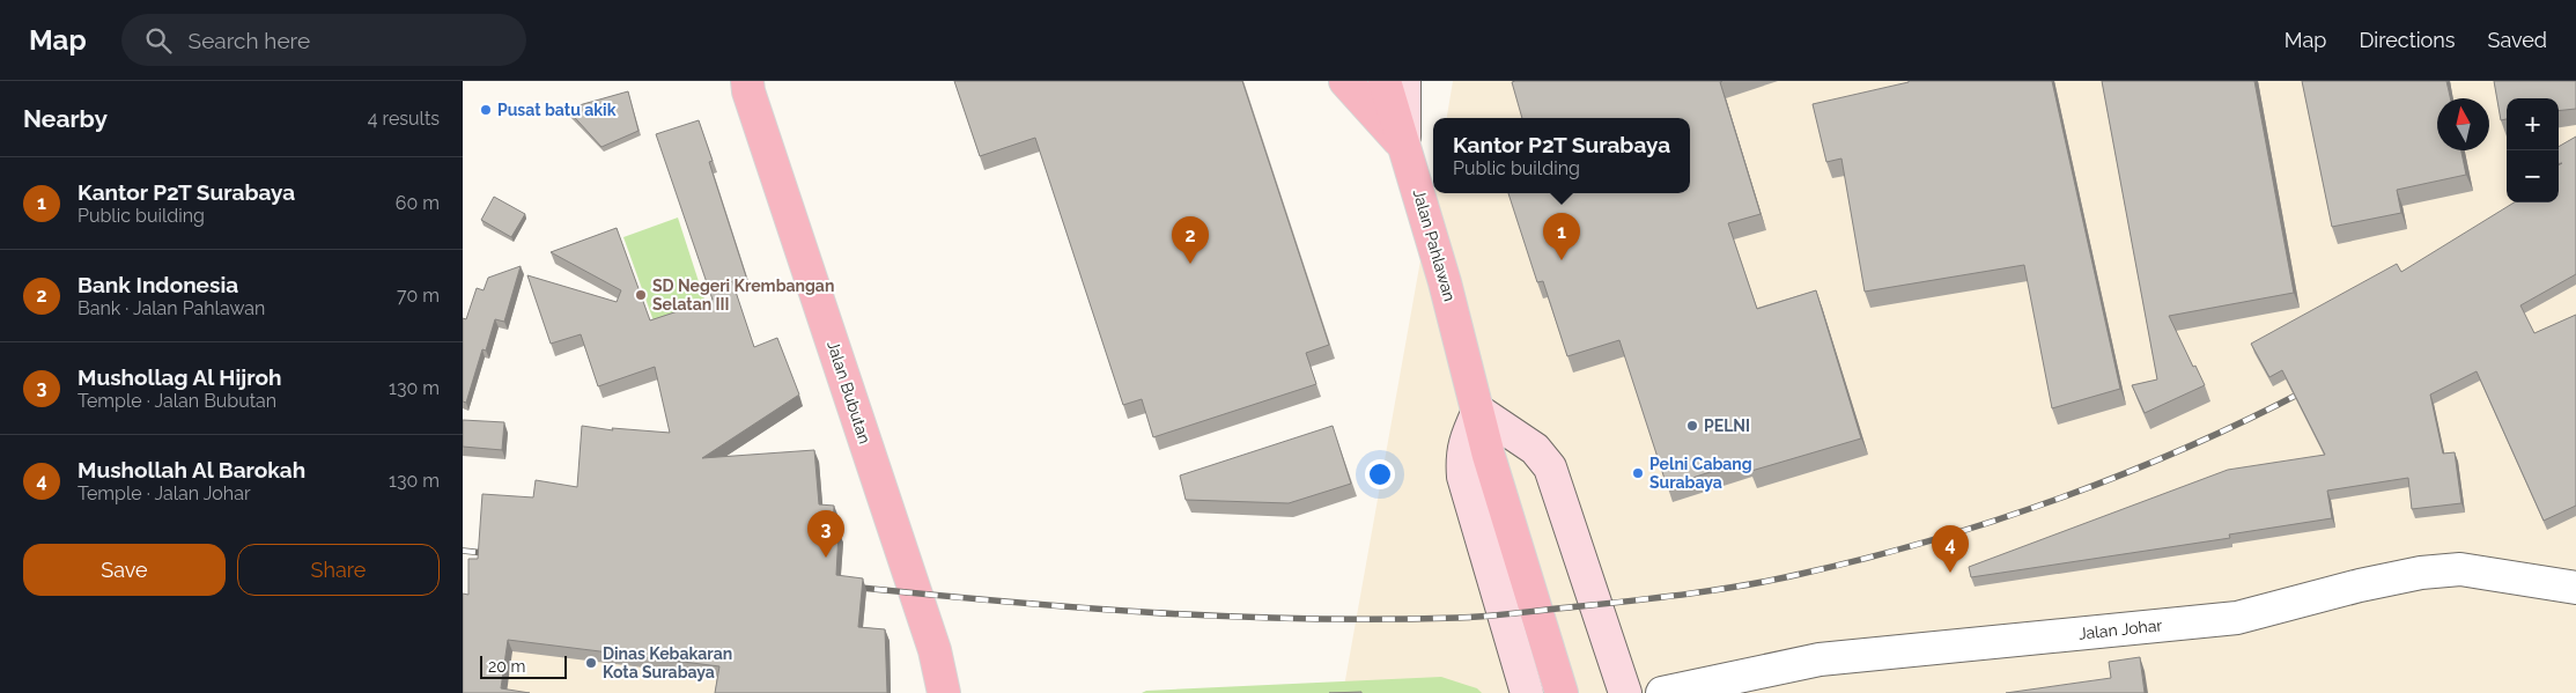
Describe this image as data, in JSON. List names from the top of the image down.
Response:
{
  "streets": {
    "main road": ["Jalan Pahlawan", "Jalan Bubutan"],
    "street": ["Jalan Johar"]
  },
  "places": [
    "Pusat batu akik",
    "SD Negeri Krembangan Selatan III",
    "PELNI",
    "Pelni Cabang Surabaya",
    "Dinas Kebakaran Kota Surabaya"
  ],
  "scale_bar": "20 m",
  "north": "top",
  "page": {
    "header": "Map",
    "search": "Search here",
    "nav": ["Map", "Directions", "Saved"],
    "heading": ["Nearby", "4 results"],
    "map_buttons": ["+", "−"],
    "popup": ["Kantor P2T Surabaya", "Public building"],
    "list": [
      {
        "mark": "1",
        "name": "Kantor P2T Surabaya",
        "note": "Public building",
        "value": "60 m"
      },
      {
        "mark": "2",
        "name": "Bank Indonesia",
        "note": "Bank · Jalan Pahlawan",
        "value": "70 m"
      },
      {
        "mark": "3",
        "name": "Mushollag Al Hijroh",
        "note": "Temple · Jalan Bubutan",
        "value": "130 m"
      },
      {
        "mark": "4",
        "name": "Mushollah Al Barokah",
        "note": "Temple · Jalan Johar",
        "value": "130 m"
      }
    ],
    "pins": [
      "1",
      "2",
      "3",
      "4"
    ],
    "buttons": ["Save", "Share"],
    "scale": "20 m"
  }
}
